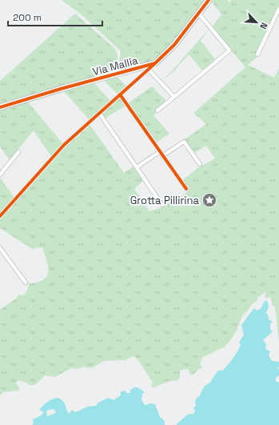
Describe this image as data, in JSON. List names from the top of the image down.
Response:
{
  "streets": {
    "street": ["Via Mallia"]
  },
  "places": {
    "place": ["Grotta Pillirina"]
  },
  "scale_bar": "200 m",
  "north": "bottom right"
}
